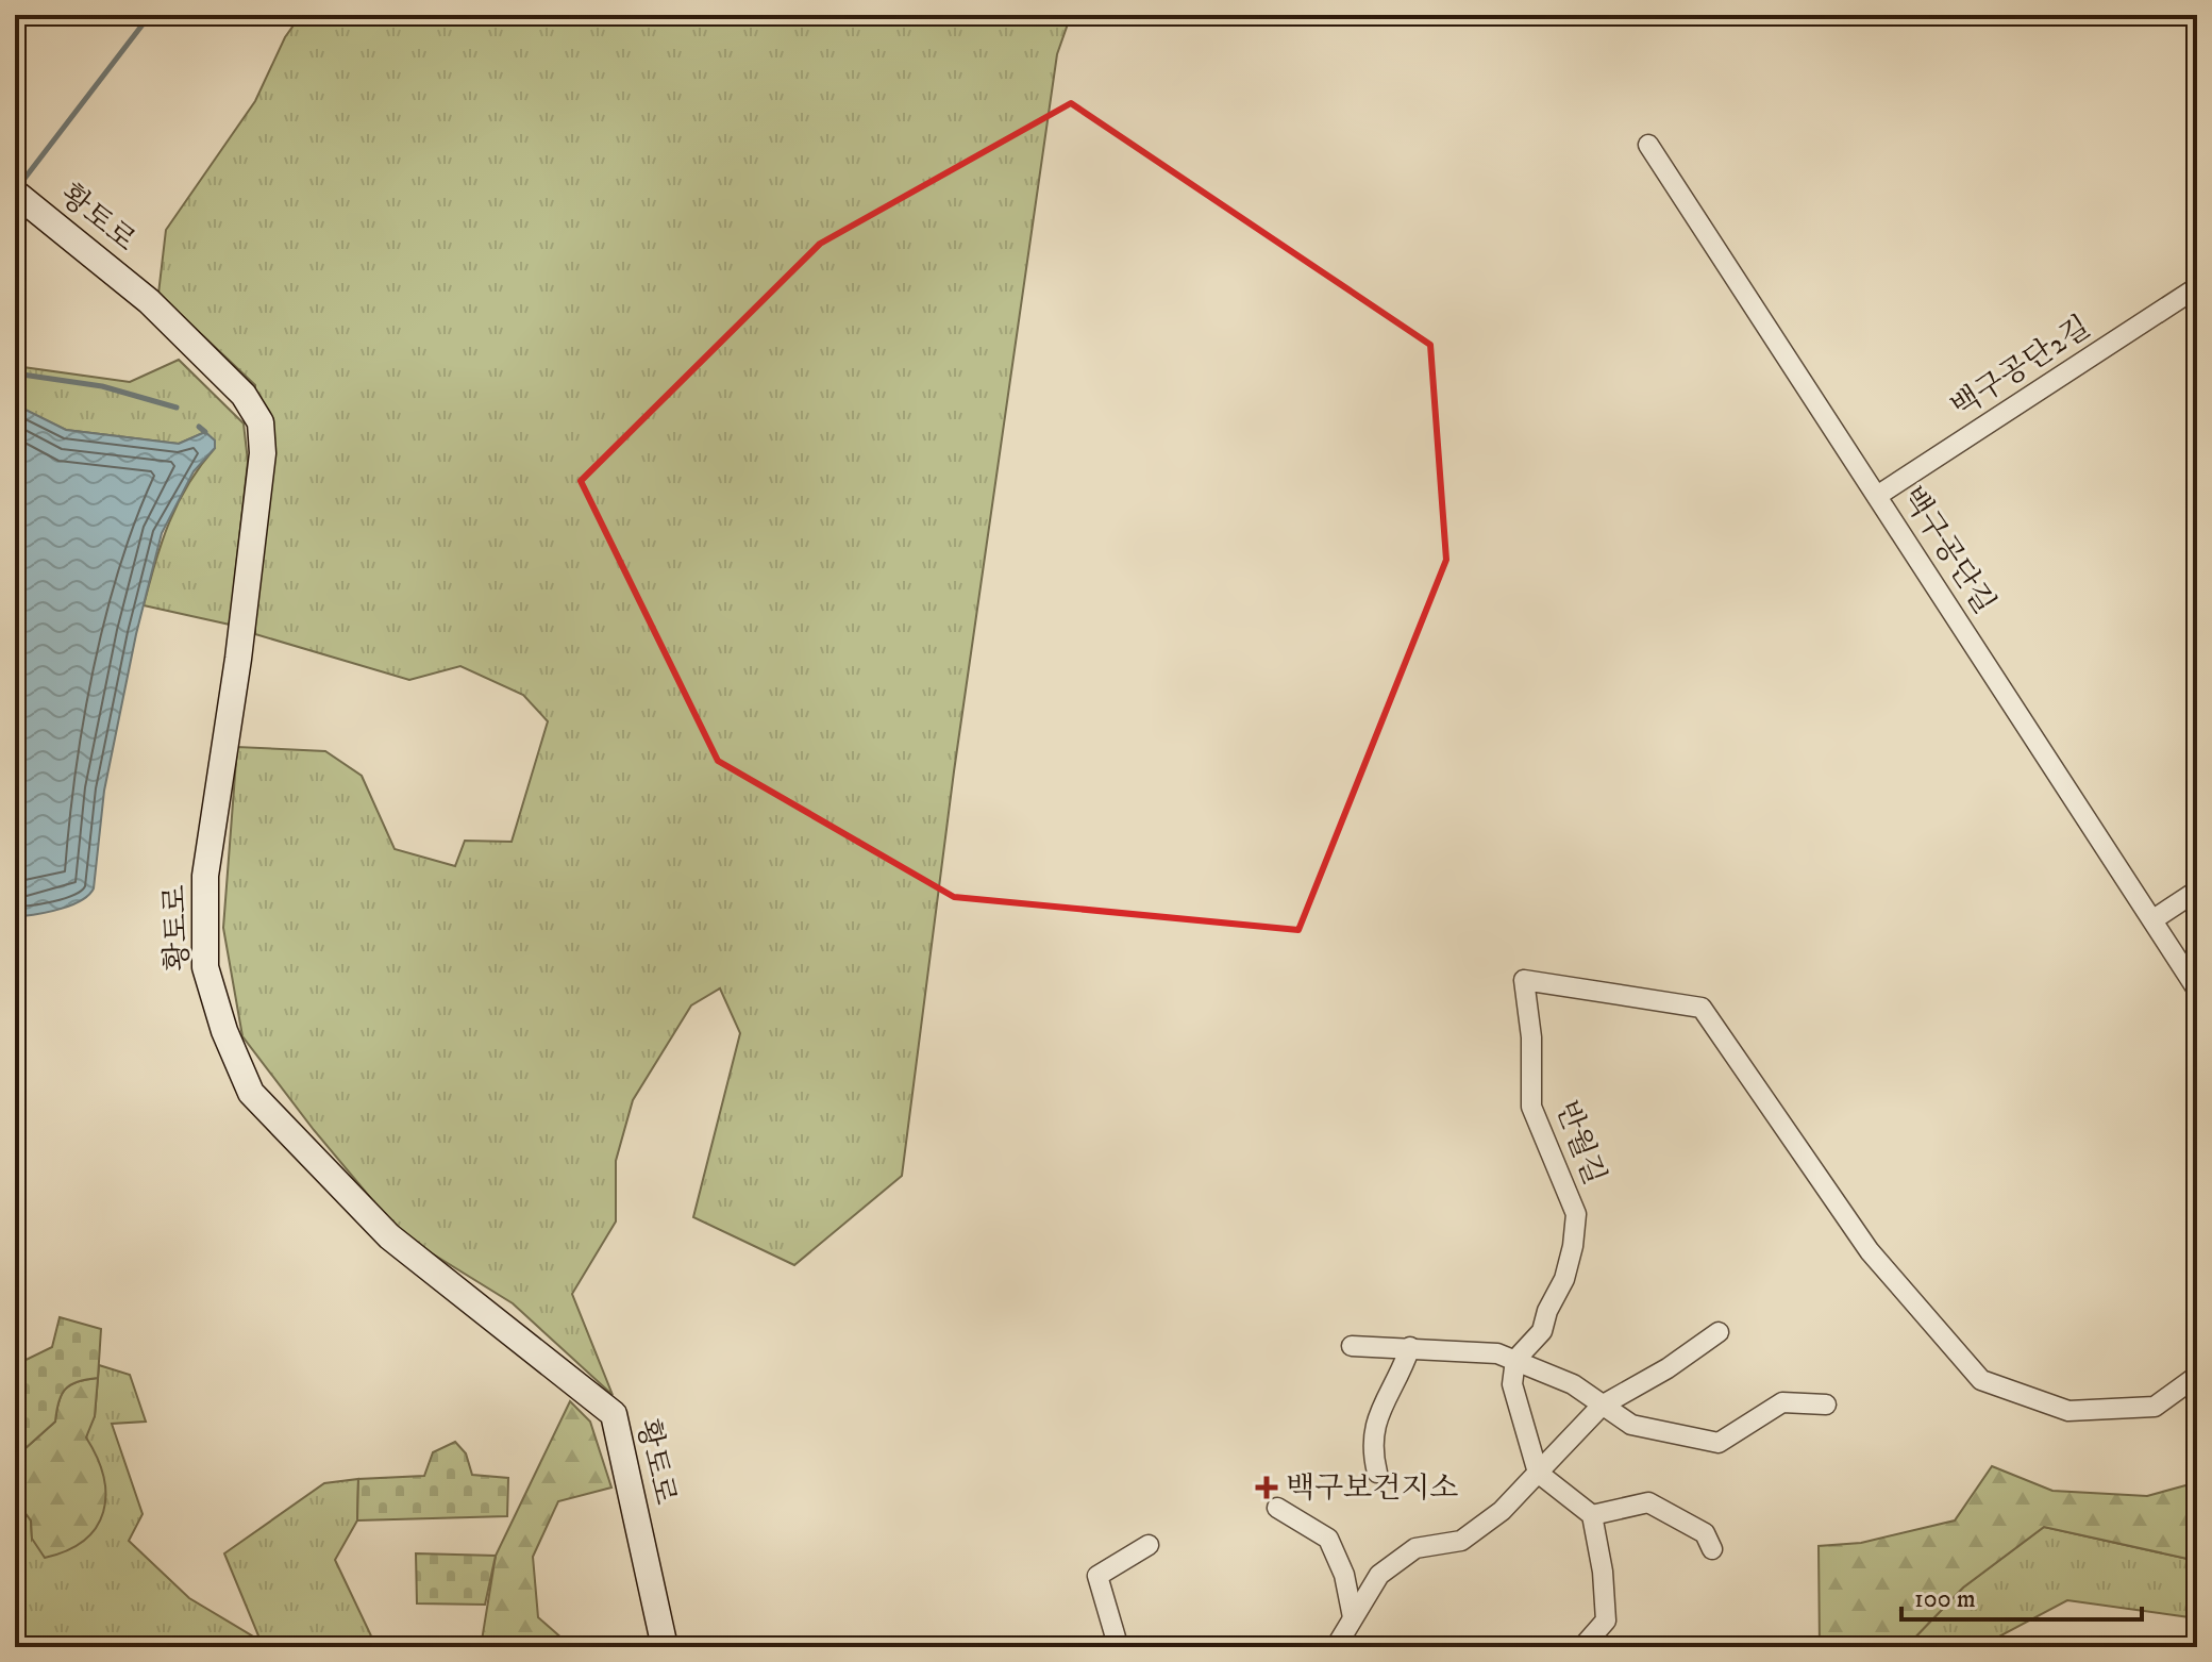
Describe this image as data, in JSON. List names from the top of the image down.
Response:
{
  "streets": {
    "main road": ["황토로"],
    "street": ["백구공단2길", "백구공단길", "반월길"]
  },
  "crossings": [
    ["백구공단2길", "백구공단길"]
  ],
  "places": {
    "health": ["백구보건지소"]
  },
  "scale_bar": "100 m"
}
